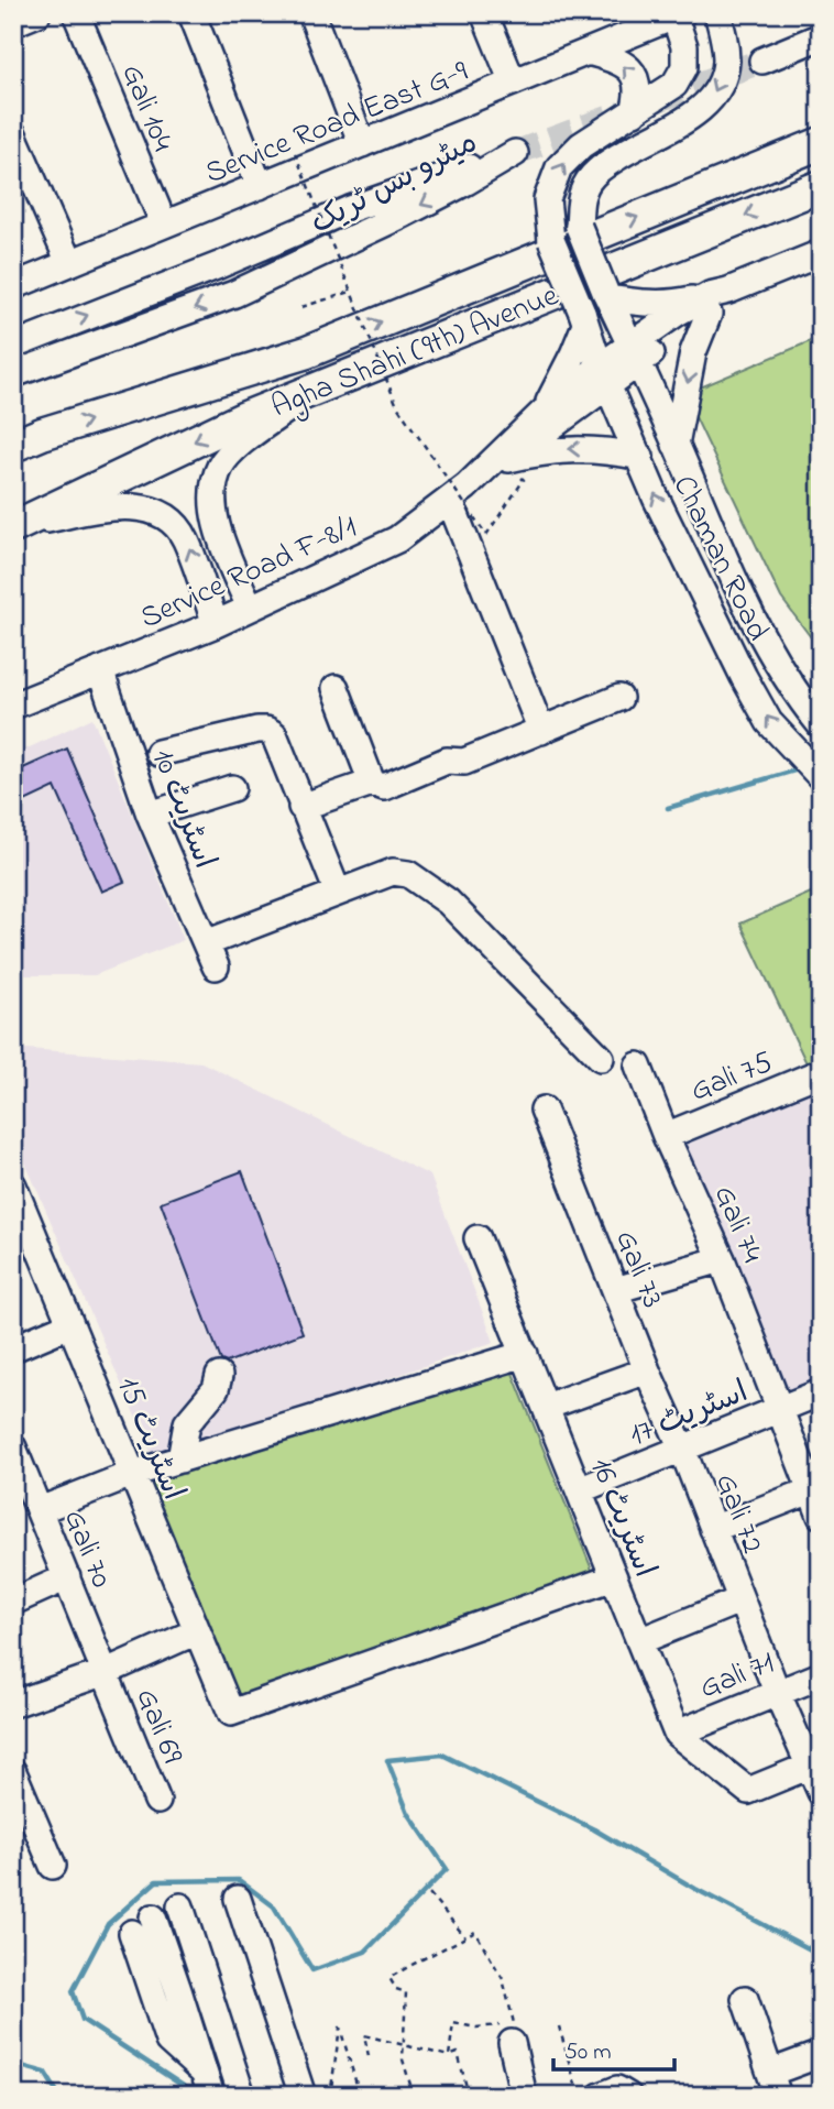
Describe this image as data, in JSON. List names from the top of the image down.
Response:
{
  "streets": {
    "main road": ["Agha Shahi (9th) Avenue"],
    "street": [
      "Gali 104",
      "Service Road East G-9",
      "میٹرو بس ٹریک",
      "Chaman Road",
      "Service Road F-8/1",
      "اسٹریٹ 10",
      "Gali 75",
      "Gali 74",
      "Gali 73",
      "اسٹریٹ 17",
      "اسٹریٹ 15",
      "Gali 72",
      "اسٹریٹ 16",
      "Gali 70",
      "Gali 71",
      "Gali 69"
    ]
  },
  "crossings": [
    ["Gali 104", "Service Road East G-9"],
    ["Service Road East G-9", "Chaman Road"],
    ["Chaman Road", "Service Road F-8/1"],
    ["Service Road F-8/1", "اسٹریٹ 10"],
    ["Gali 75", "Gali 74"],
    ["Gali 74", "اسٹریٹ 17"],
    ["Gali 73", "اسٹریٹ 17"],
    ["Gali 73", "Gali 72"],
    ["اسٹریٹ 17", "Gali 72"],
    ["اسٹریٹ 17", "اسٹریٹ 16"],
    ["اسٹریٹ 15", "اسٹریٹ 16"],
    ["Gali 72", "Gali 71"],
    ["اسٹریٹ 16", "Gali 71"],
    ["Gali 70", "Gali 69"]
  ],
  "scale_bar": "50 m"
}
